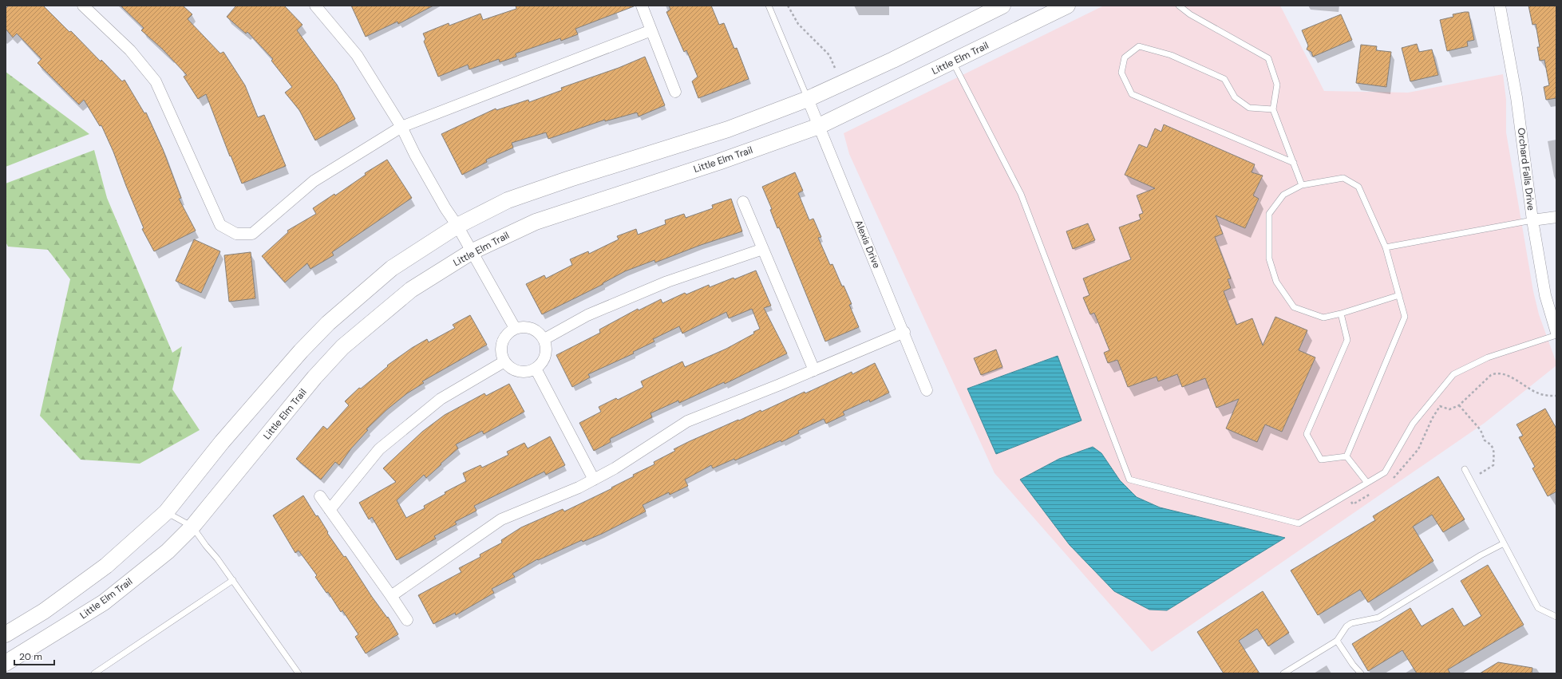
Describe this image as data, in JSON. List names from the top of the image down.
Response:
{
  "streets": {
    "street": ["Little Elm Trail", "Orchard Falls Drive", "Alexis Drive"]
  },
  "crossings": [
    ["Little Elm Trail", "Alexis Drive"]
  ],
  "scale_bar": "20 m"
}
